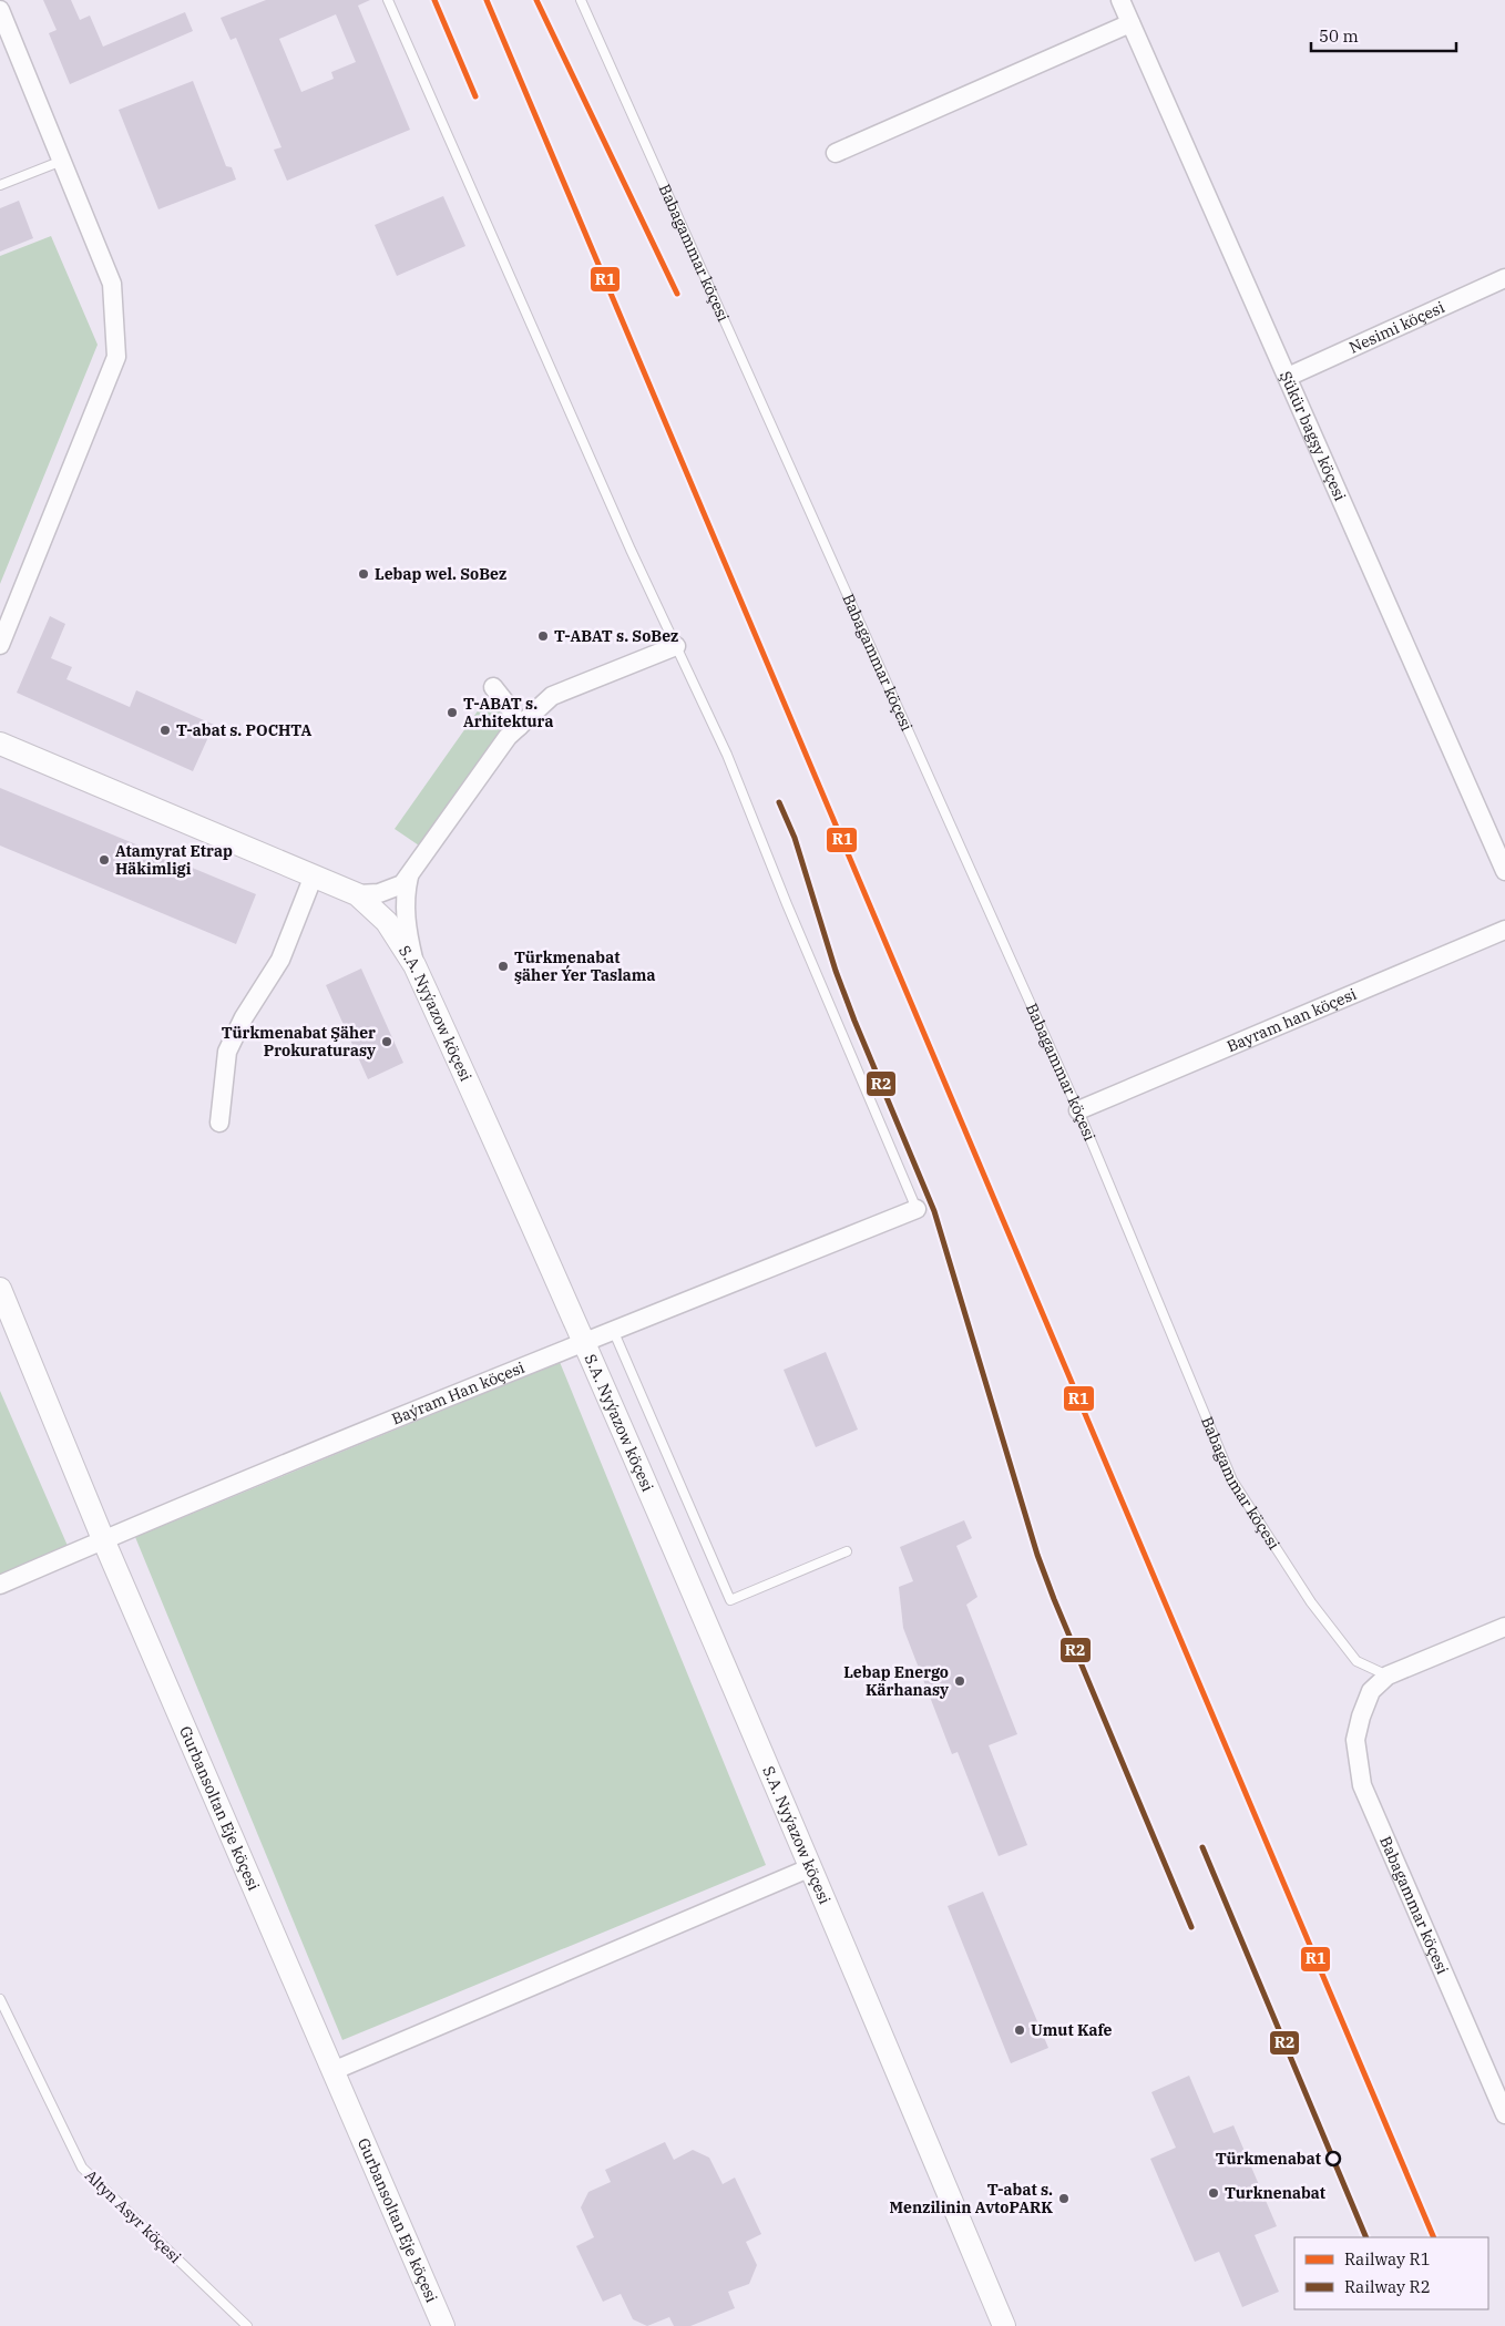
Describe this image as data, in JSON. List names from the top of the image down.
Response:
{
  "streets": {
    "street": [
      "Babagammar köçesi",
      "Nesimi köçesi",
      "Şükür bagşy köçesi",
      "S.A. Nyýazow köçesi",
      "Bayram han köçesi",
      "Baýram Han köçesi",
      "Gurbansoltan Eje köçesi"
    ],
    "lane": ["Altyn Asyr köçesi"]
  },
  "crossings": [
    ["Babagammar köçesi", "Bayram han köçesi"],
    ["Nesimi köçesi", "Şükür bagşy köçesi"],
    ["S.A. Nyýazow köçesi", "Baýram Han köçesi"],
    ["Baýram Han köçesi", "Gurbansoltan Eje köçesi"]
  ],
  "places": [
    "Lebap wel. SoBez",
    "T-ABAT s. SoBez",
    "T-ABAT s. Arhitektura",
    "T-abat s. POCHTA",
    "Atamyrat Etrap Häkimligi",
    "Türkmenabat şäher Ýer Taslama",
    "Türkmenabat Şäher Prokuraturasy",
    "Lebap Energo Kärhanasy",
    "Umut Kafe",
    "Türkmenabat",
    "Turknenabat",
    "T-abat s. Menzilinin AvtoPARK"
  ],
  "lines": ["rail line R1", "rail line R2"],
  "legend": ["Railway R1", "Railway R2"],
  "scale_bar": "50 m"
}
